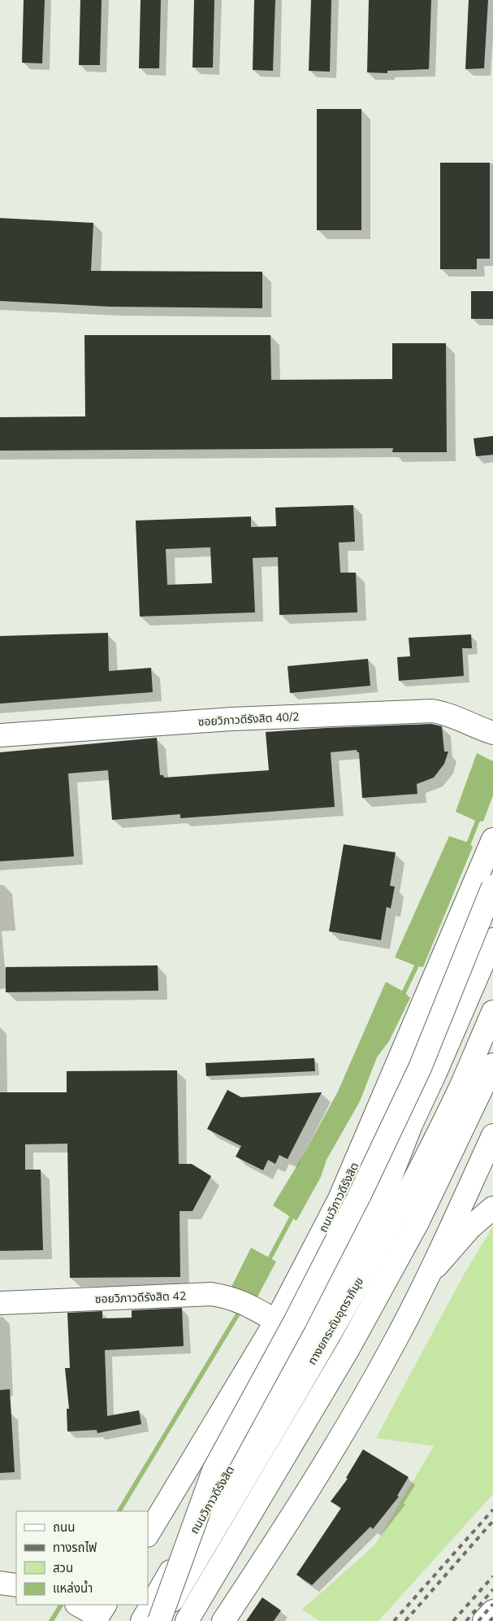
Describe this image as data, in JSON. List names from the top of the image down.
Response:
{
  "streets": {
    "main road": [
      "ซอยวิภาวดีรังสิต 40/2",
      "ถนนวิภาวดีรังสิต",
      "ซอยวิภาวดีรังสิต 42",
      "ทางยกระดับอุตราภิมุข"
    ]
  },
  "crossings": [
    ["ถนนวิภาวดีรังสิต", "ซอยวิภาวดีรังสิต 42"]
  ],
  "legend": [
    "ถนน",
    "ทางรถไฟ",
    "สวน",
    "แหล่งน้ำ"
  ]
}
